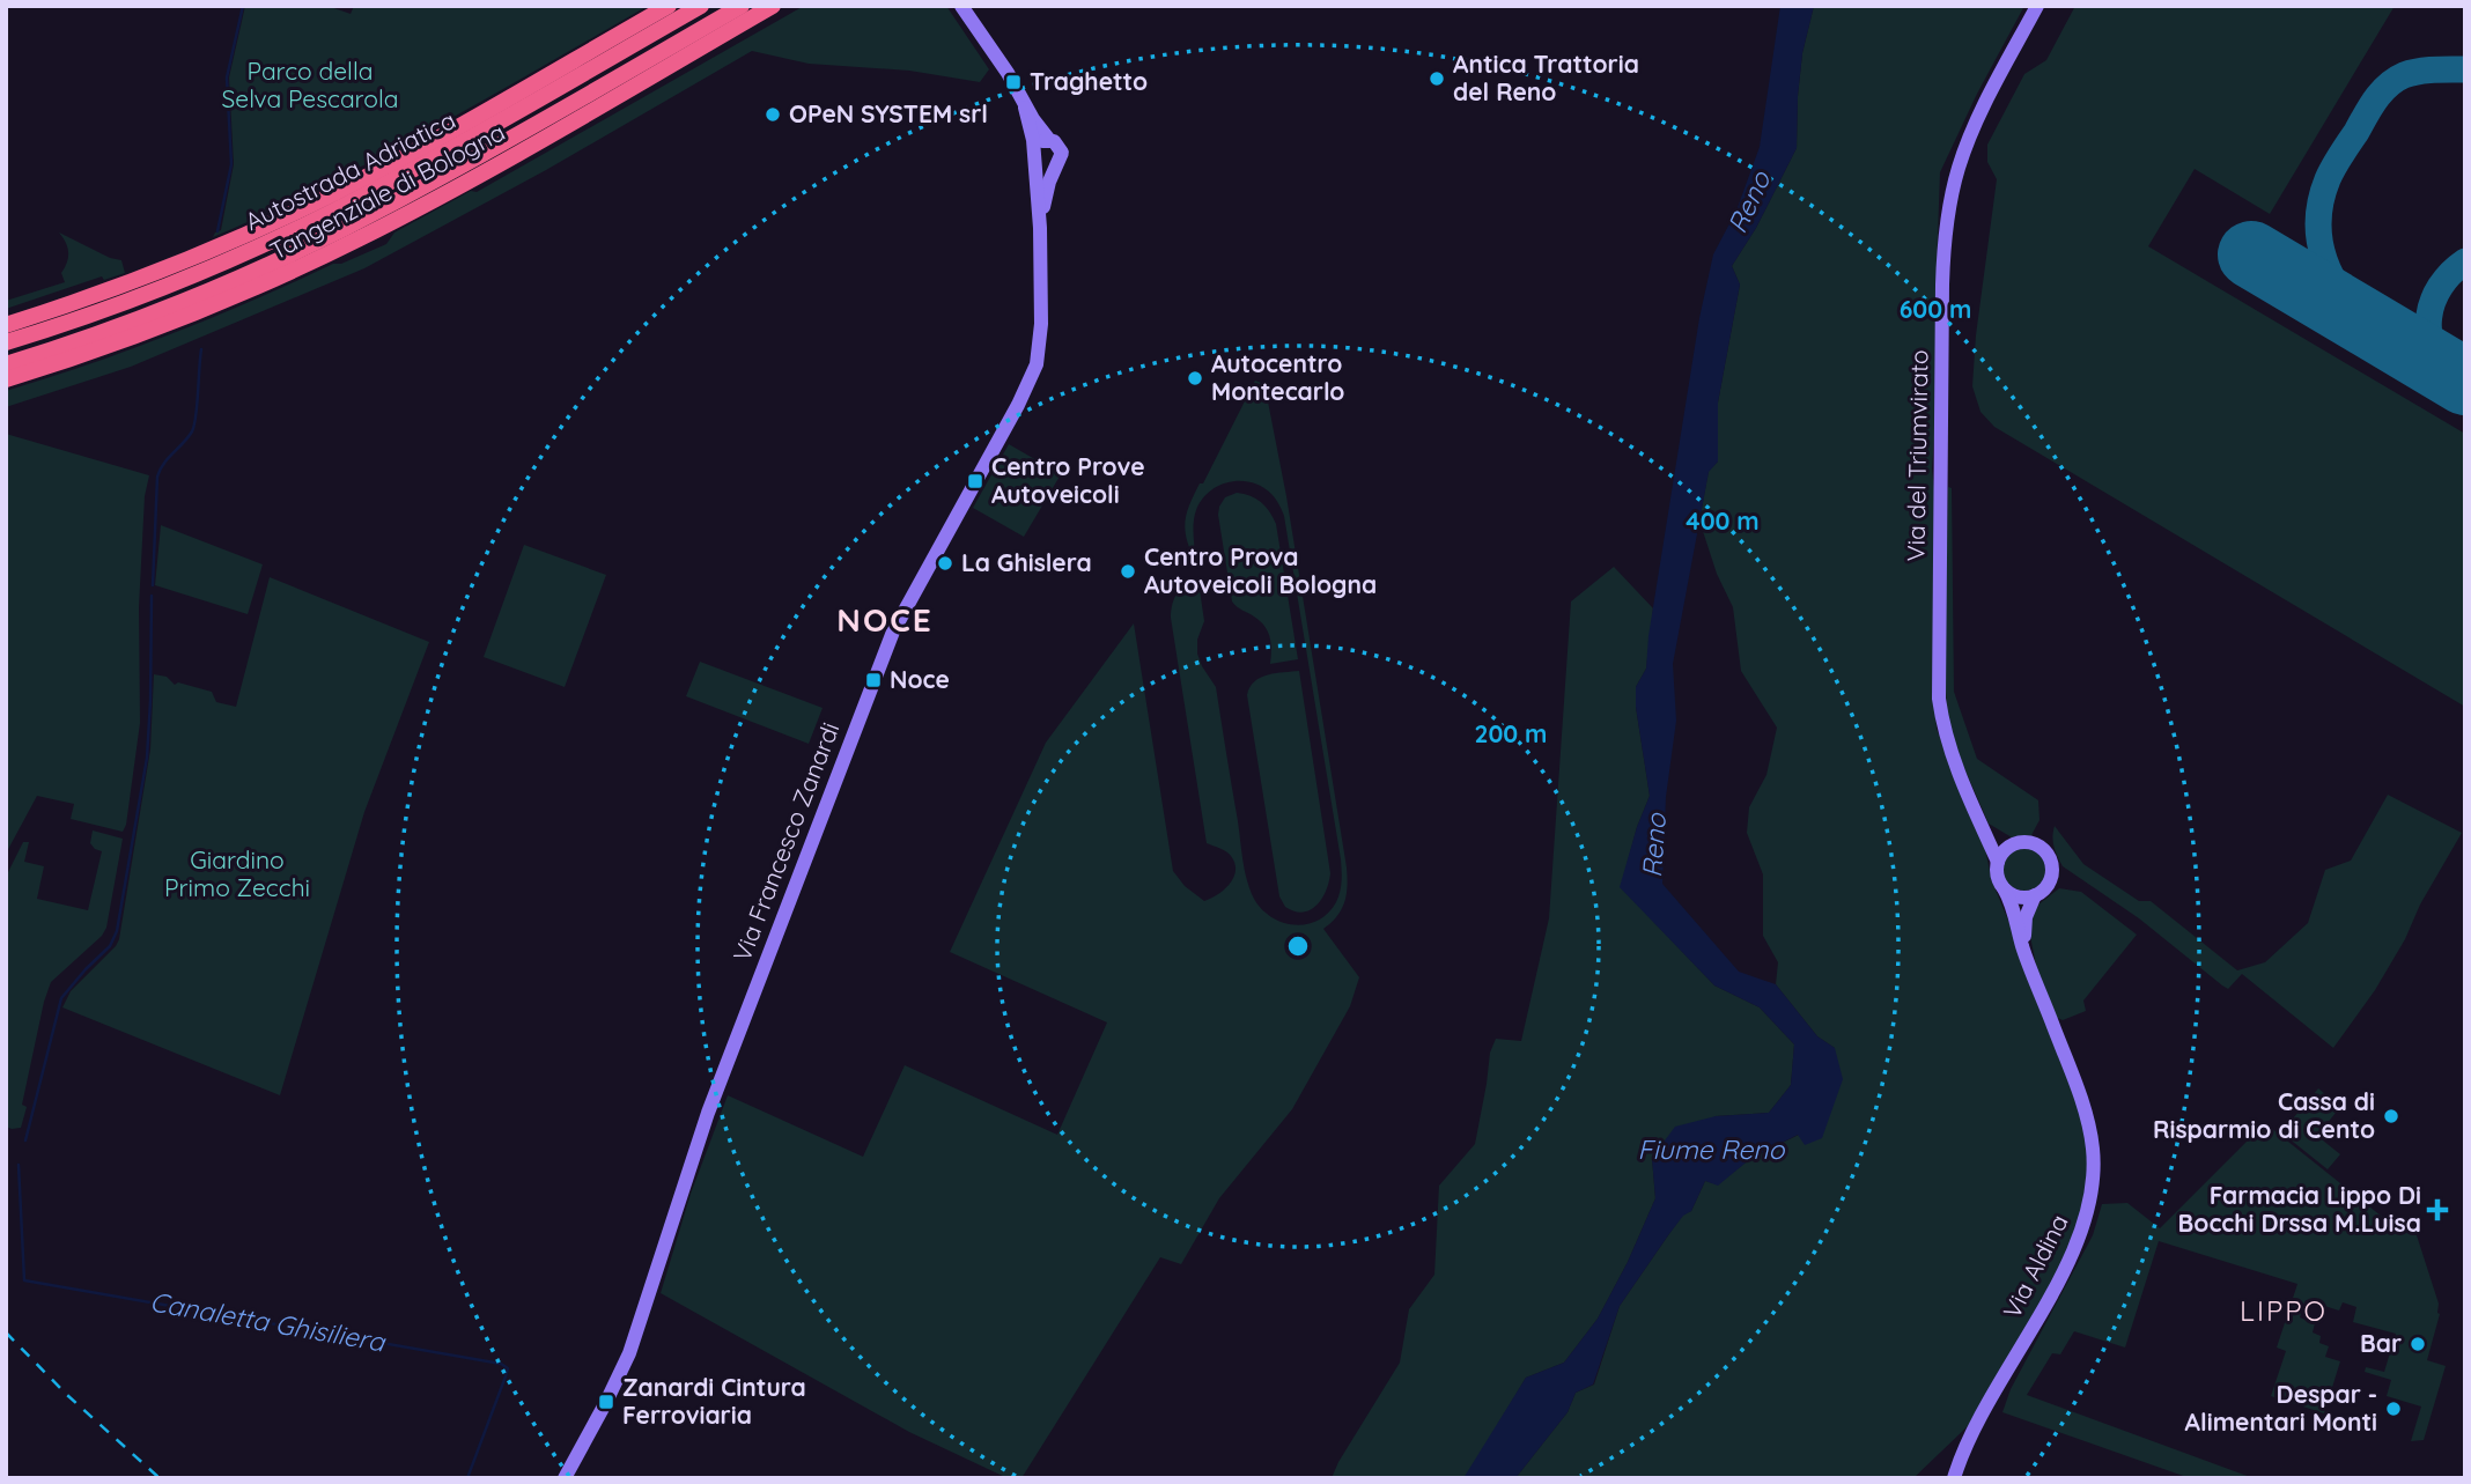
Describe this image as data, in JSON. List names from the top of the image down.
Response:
{
  "streets": {
    "highway": ["Autostrada Adriatica", "Tangenziale di Bologna"],
    "street": ["Via del Triumvirato", "Via Francesco Zanardi", "Via Aldina"]
  },
  "crossings": [
    ["Via del Triumvirato", "Via Aldina"]
  ],
  "districts": ["NOCE", "LIPPO"],
  "water": ["Reno", "Fiume Reno", "Canaletta Ghisiliera"],
  "parks": ["Parco della Selva Pescarola", "Giardino Primo Zecchi"],
  "places": {
    "other": [
      "Antica Trattoria del Reno",
      "OPeN SYSTEM srl",
      "Autocentro Montecarlo",
      "La Ghislera",
      "Centro Prova Autoveicoli Bologna",
      "Cassa di Risparmio di Cento",
      "Bar",
      "Despar - Alimentari Monti"
    ],
    "transit": [
      "Traghetto",
      "Centro Prove Autoveicoli",
      "Noce",
      "Zanardi Cintura Ferroviaria"
    ],
    "health": ["Farmacia Lippo Di Bocchi Drssa M.Luisa"]
  },
  "rings": ["600 m", "400 m", "200 m"]
}
